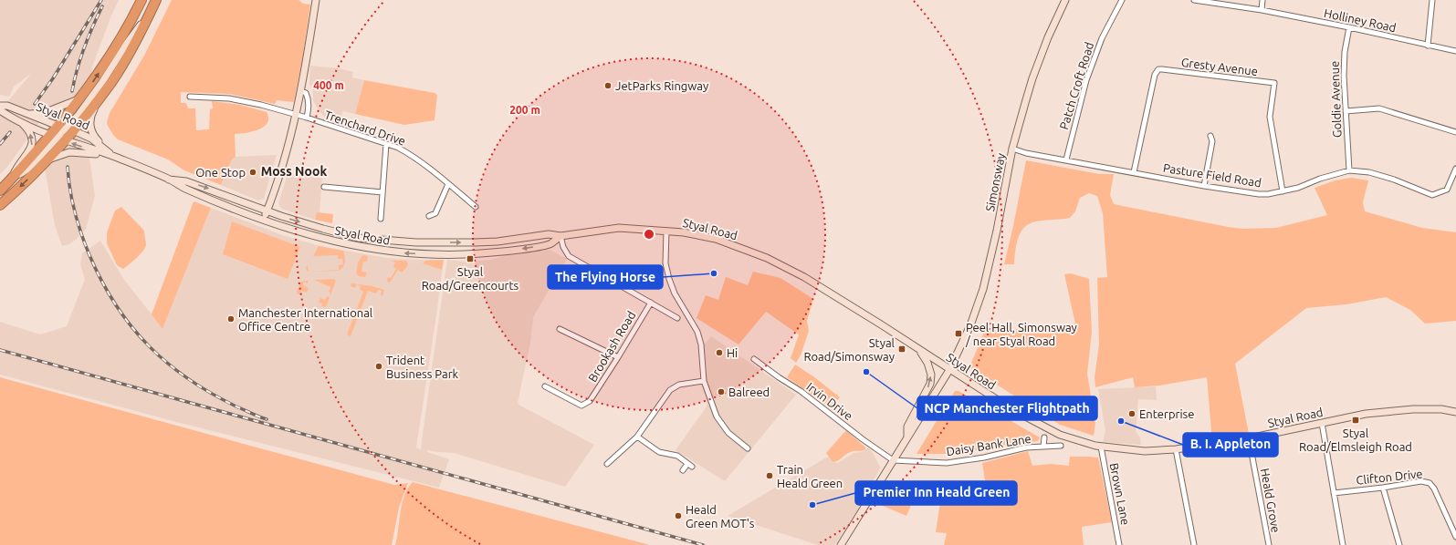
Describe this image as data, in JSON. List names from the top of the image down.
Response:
{
  "streets": {
    "main road": ["Styal Road", "Simonsway"],
    "street": [
      "Holliney Road",
      "Gresty Avenue",
      "Patch Croft Road",
      "Goldie Avenue",
      "Trenchard Drive",
      "Pasture Field Road",
      "Brookash Road",
      "Irvin Drive",
      "Daisy Bank Lane",
      "Clifton Drive",
      "Brown Lane",
      "Heald Grove"
    ]
  },
  "crossings": [
    ["Holliney Road", "Goldie Avenue"],
    ["Gresty Avenue", "Pasture Field Road"],
    ["Patch Croft Road", "Pasture Field Road"],
    ["Goldie Avenue", "Pasture Field Road"],
    ["Styal Road", "Simonsway"],
    ["Styal Road", "Brown Lane"],
    ["Styal Road", "Heald Grove"],
    ["Pasture Field Road", "Simonsway"],
    ["Simonsway", "Irvin Drive"],
    ["Simonsway", "Daisy Bank Lane"],
    ["Irvin Drive", "Daisy Bank Lane"]
  ],
  "districts": ["Moss Nook"],
  "places": {
    "other": [
      "JetParks Ringway",
      "One Stop",
      "The Flying Horse",
      "Manchester International Office Centre",
      "Hi",
      "Trident Business Park",
      "NCP Manchester Flightpath",
      "Balreed",
      "Enterprise",
      "B. I. Appleton",
      "Train Heald Green",
      "Premier Inn Heald Green",
      "Heald Green MOT's"
    ],
    "transit": [
      "Styal Road/Greencourts",
      "Peel Hall, Simonsway / near Styal Road",
      "Styal Road/Simonsway",
      "Styal Road/Elmsleigh Road"
    ]
  },
  "rings": ["400 m", "200 m"]
}
